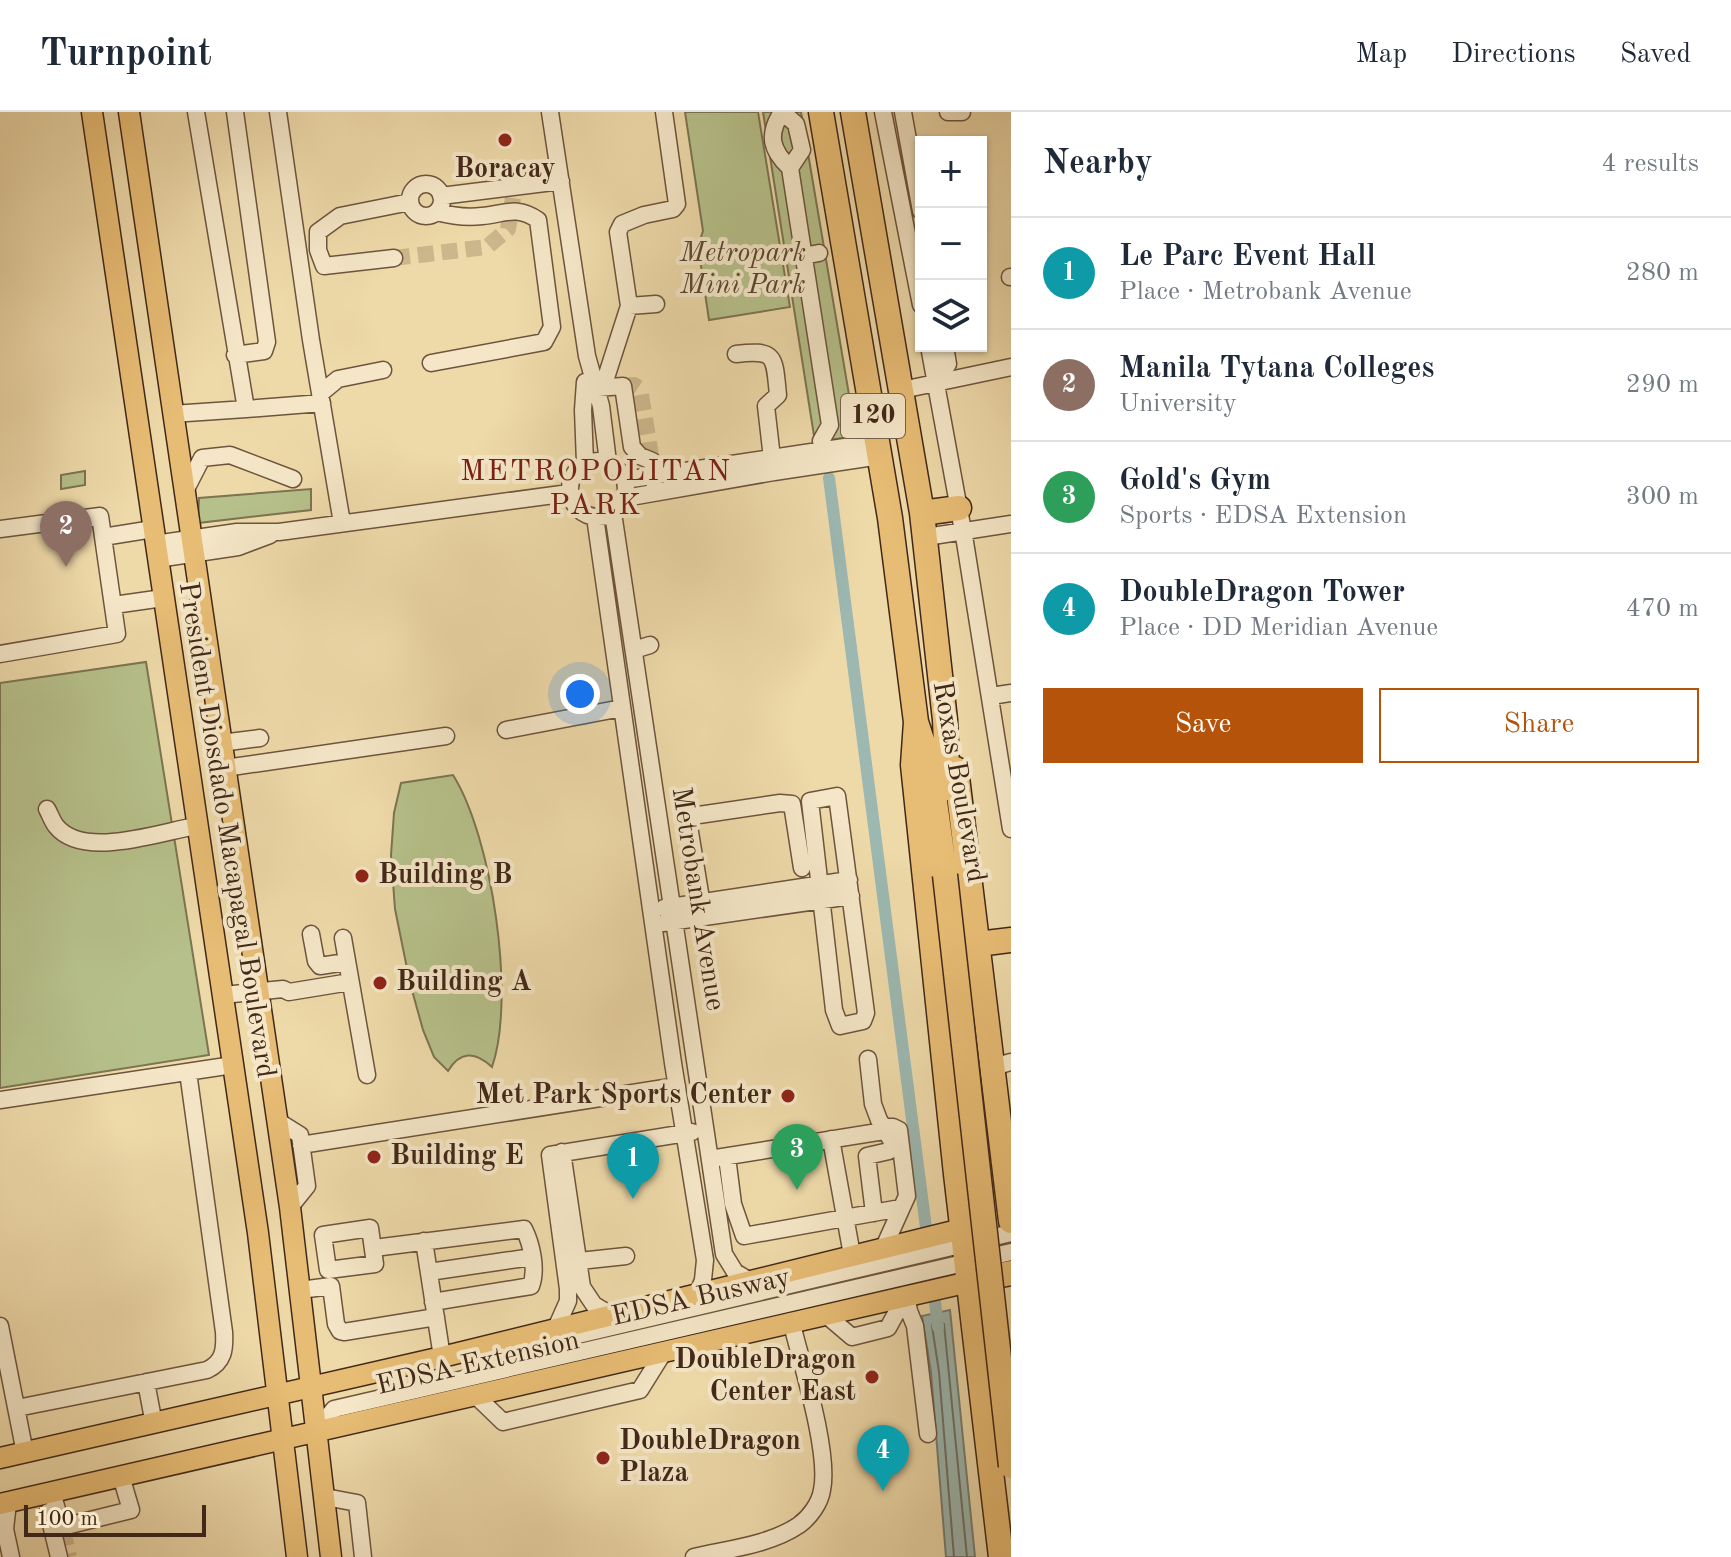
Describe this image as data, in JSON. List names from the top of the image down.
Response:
{
  "streets": {
    "highway": ["120", "Roxas Boulevard"],
    "main road": ["President Diosdado Macapagal Boulevard", "EDSA Extension"],
    "street": ["Metrobank Avenue", "EDSA Busway"]
  },
  "crossings": [
    ["120", "Roxas Boulevard"],
    ["120", "EDSA Extension"],
    ["President Diosdado Macapagal Boulevard", "EDSA Busway"],
    ["President Diosdado Macapagal Boulevard", "EDSA Extension"],
    ["Metrobank Avenue", "EDSA Extension"],
    ["EDSA Busway", "EDSA Extension"]
  ],
  "districts": ["METROPOLITAN PARK"],
  "parks": ["Metropark Mini Park"],
  "places": [
    "Boracay",
    "Building B",
    "Building A",
    "Met Park Sports Center",
    "Building E",
    "DoubleDragon Center East",
    "DoubleDragon Plaza"
  ],
  "scale_bar": "100 m",
  "page": {
    "header": "Turnpoint",
    "nav": ["Map", "Directions", "Saved"],
    "heading": ["Nearby", "4 results"],
    "map_buttons": ["+", "−"],
    "list": [
      {
        "mark": "1",
        "name": "Le Parc Event Hall",
        "note": "Place · Metrobank Avenue",
        "value": "280 m"
      },
      {
        "mark": "2",
        "name": "Manila Tytana Colleges",
        "note": "University",
        "value": "290 m"
      },
      {
        "mark": "3",
        "name": "Gold's Gym",
        "note": "Sports · EDSA Extension",
        "value": "300 m"
      },
      {
        "mark": "4",
        "name": "DoubleDragon Tower",
        "note": "Place · DD Meridian Avenue",
        "value": "470 m"
      }
    ],
    "pins": [
      "2",
      "3",
      "1",
      "4"
    ],
    "buttons": ["Save", "Share"],
    "scale": "100 m"
  }
}
